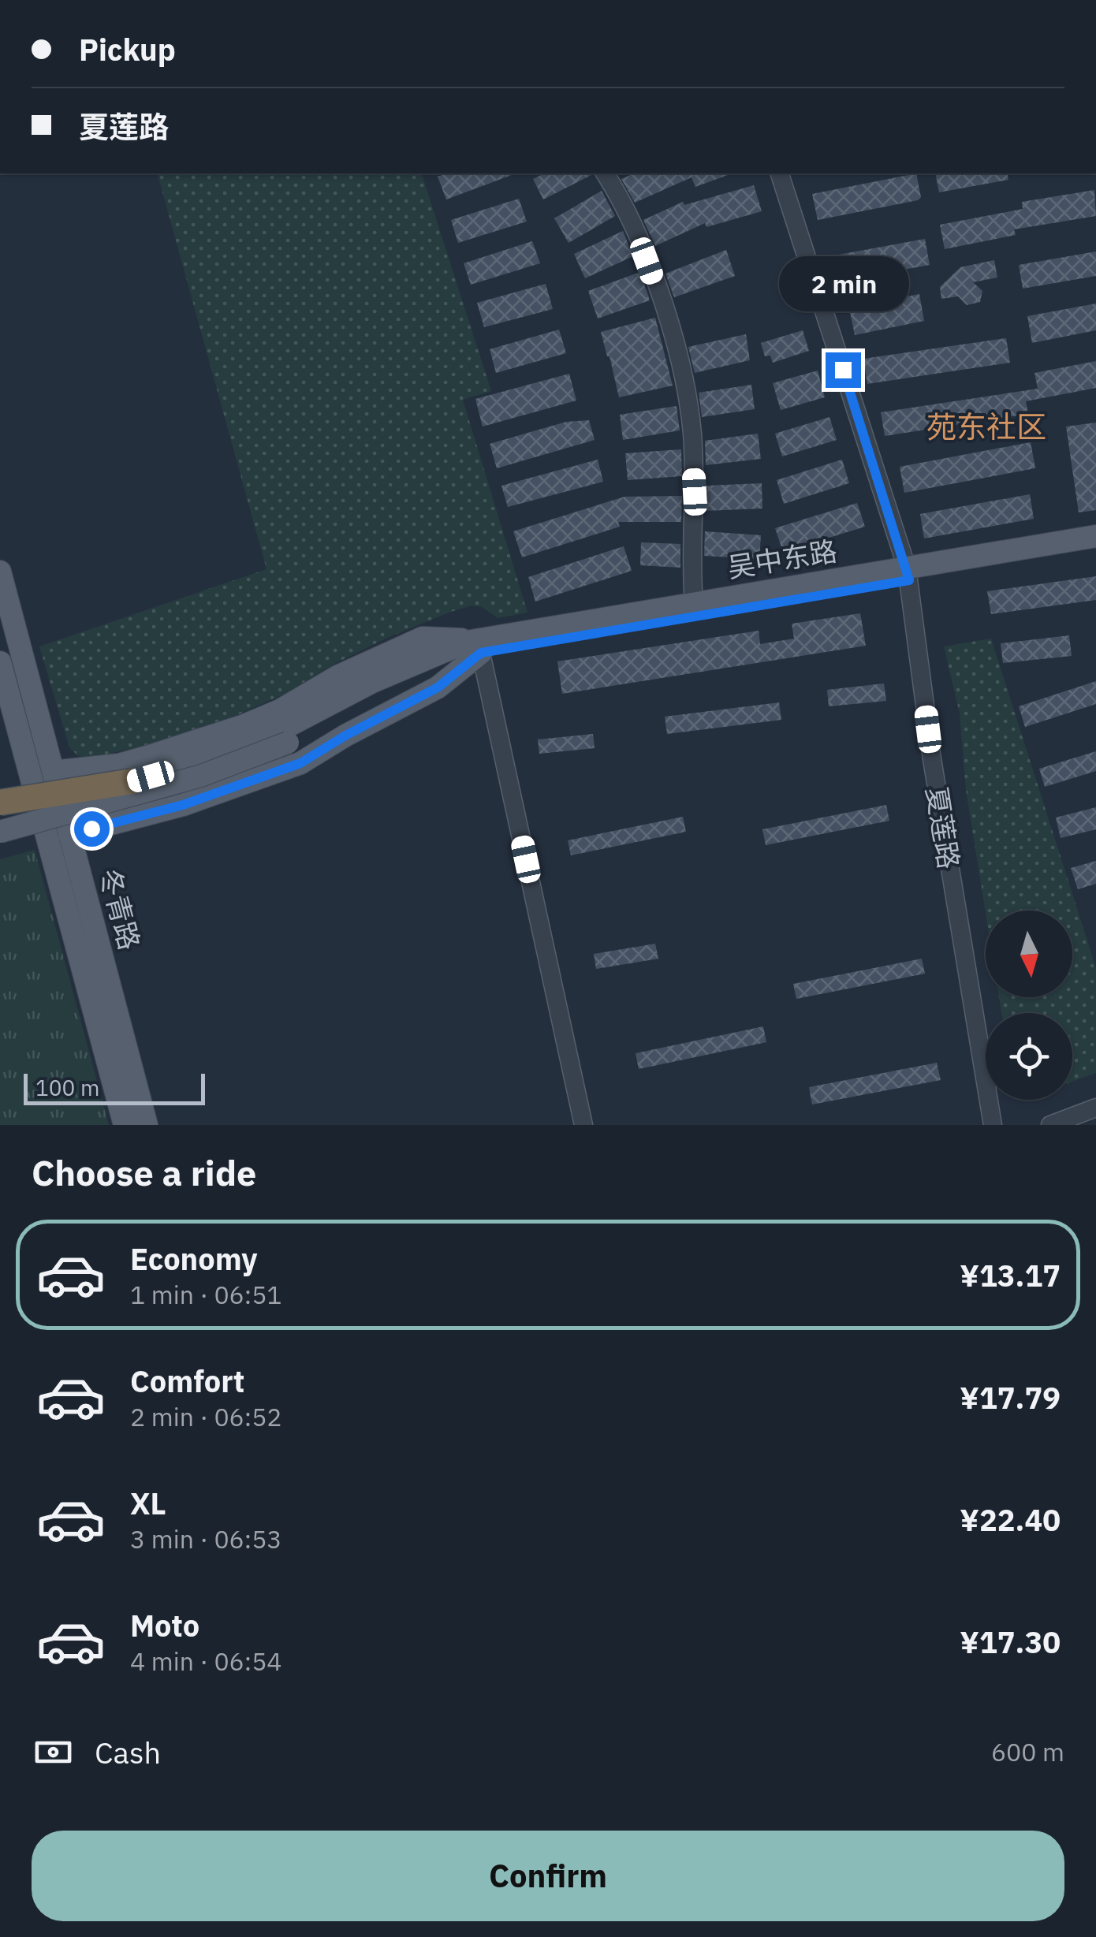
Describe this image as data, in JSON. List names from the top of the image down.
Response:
{
  "streets": {
    "main road": ["吴中东路", "冬青路"],
    "street": ["夏莲路"]
  },
  "crossings": [
    ["吴中东路", "夏莲路"]
  ],
  "districts": ["苑东社区"],
  "scale_bar": "100 m",
  "north": "bottom",
  "page": {
    "banner": ["Pickup", "夏莲路"],
    "bubble": "2 min",
    "scale": "100 m",
    "heading": "Choose a ride",
    "list": [
      {
        "name": "Economy",
        "note": "1 min · 06:51",
        "value": "¥13.17"
      },
      {
        "name": "Comfort",
        "note": "2 min · 06:52",
        "value": "¥17.79"
      },
      {
        "name": "XL",
        "note": "3 min · 06:53",
        "value": "¥22.40"
      },
      {
        "name": "Moto",
        "note": "4 min · 06:54",
        "value": "¥17.30"
      }
    ],
    "pay": ["Cash", "600 m"],
    "buttons": "Confirm"
  }
}
